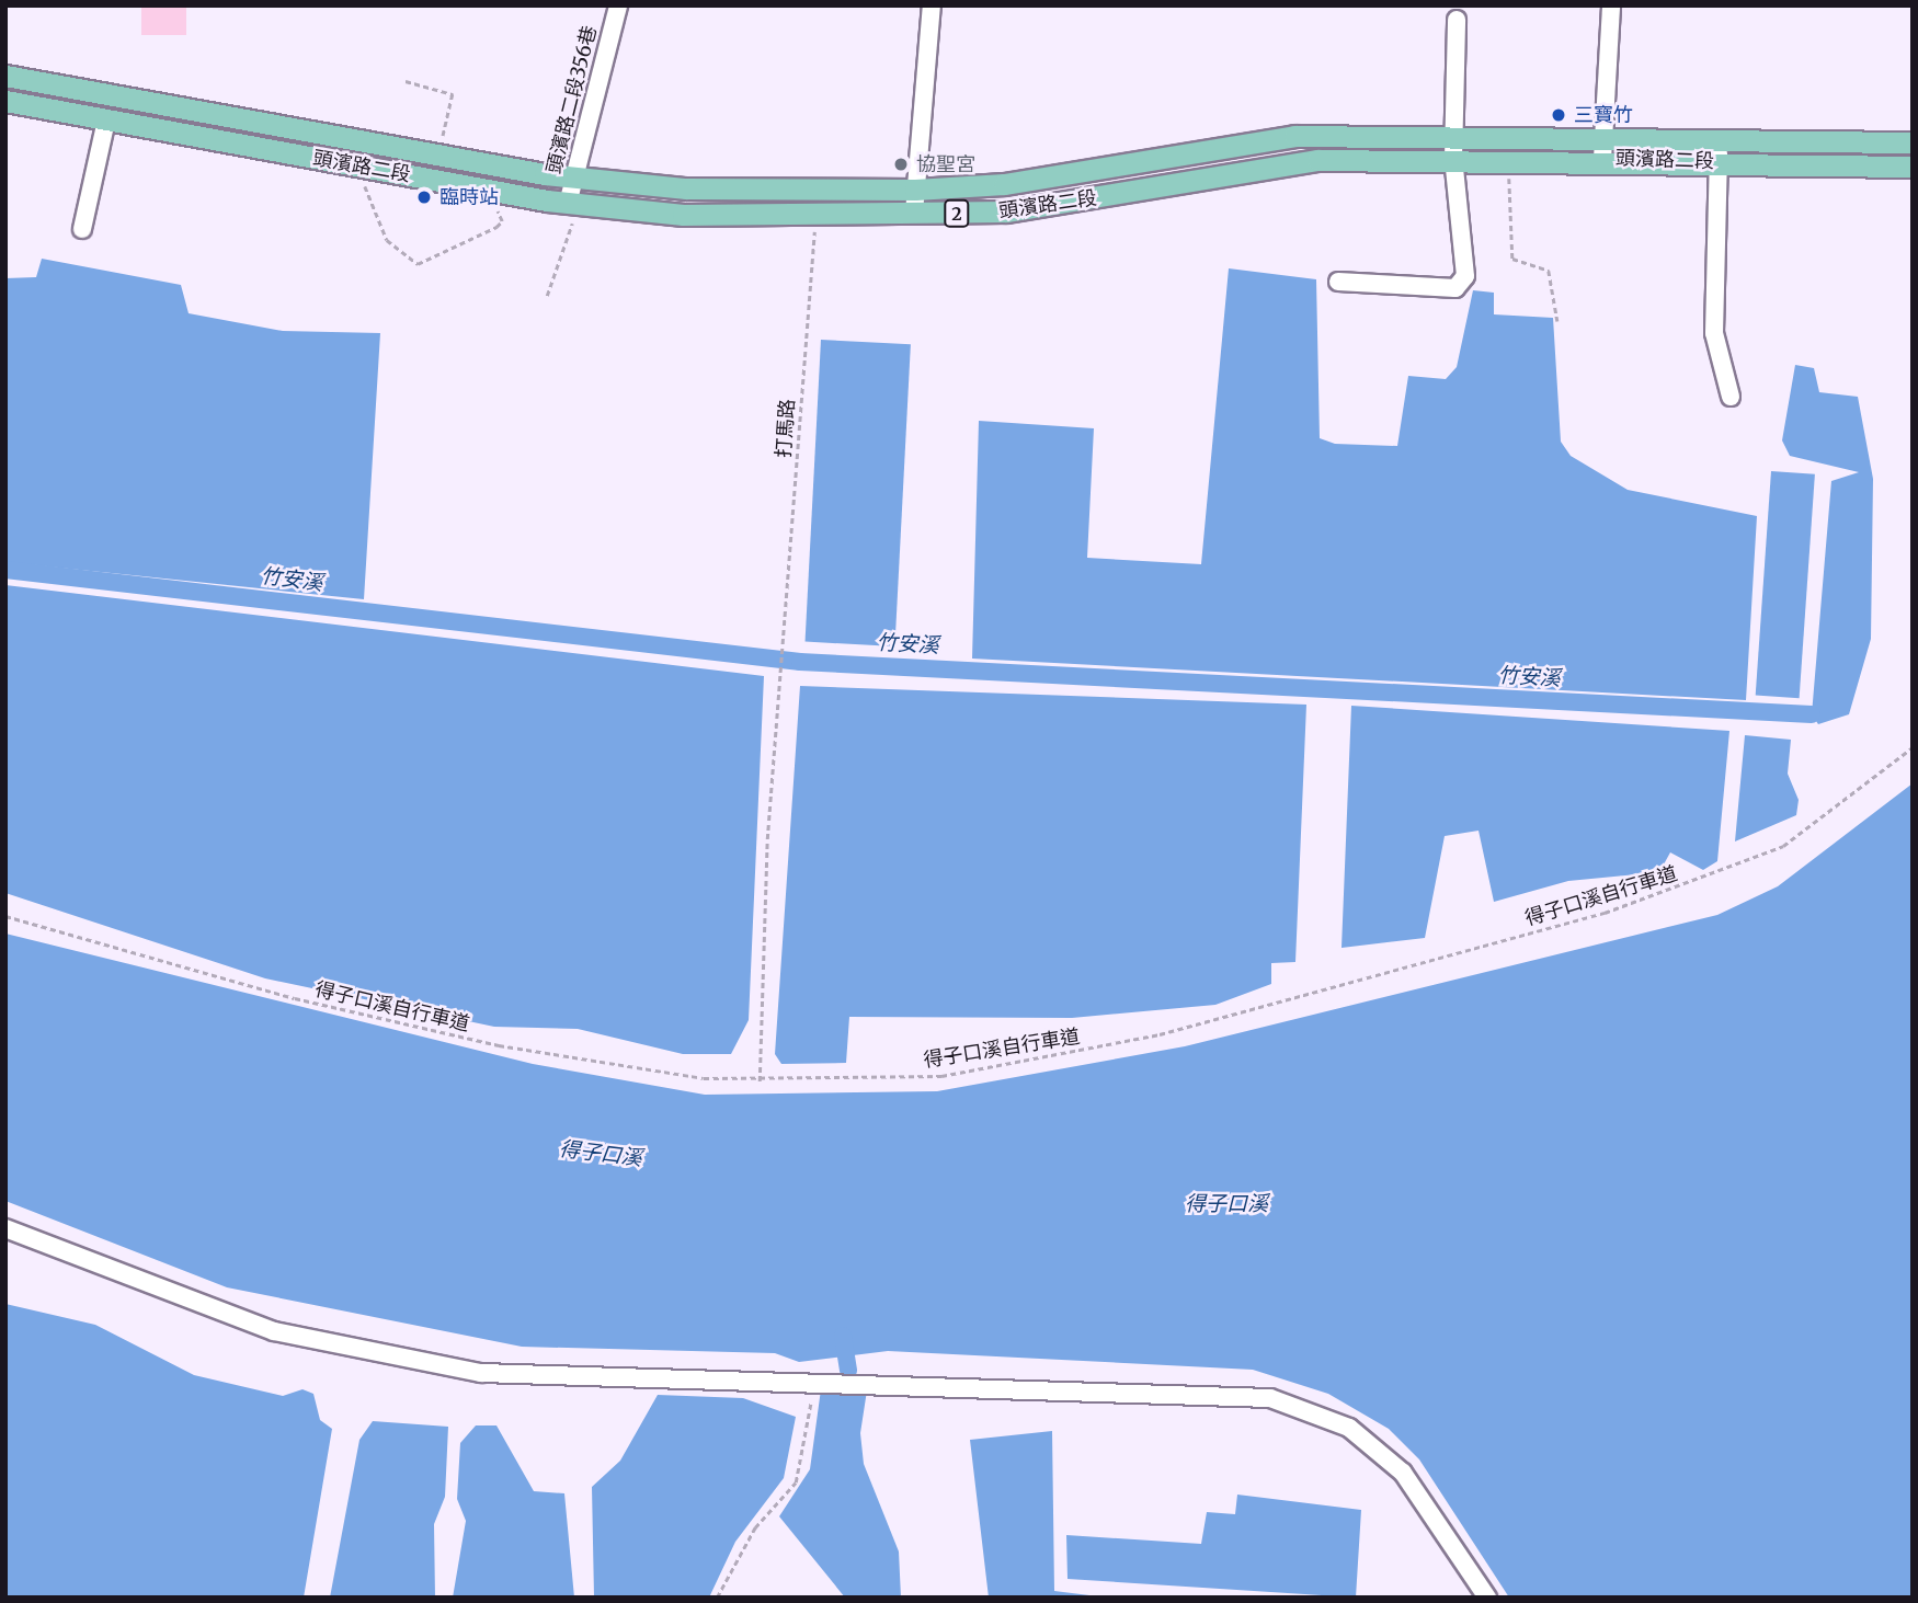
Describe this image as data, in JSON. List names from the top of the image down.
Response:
{
  "streets": {
    "main road": ["頭濱路二段", "2"],
    "lane": ["頭濱路二段356巷"],
    "path": ["打馬路", "得子口溪自行車道"]
  },
  "crossings": [
    ["頭濱路二段356巷", "頭濱路二段"],
    ["頭濱路二段", "打馬路"],
    ["打馬路", "得子口溪自行車道"]
  ],
  "water": ["竹安溪", "得子口溪"],
  "places": ["三寶竹", "協聖宮", "臨時站"]
}
